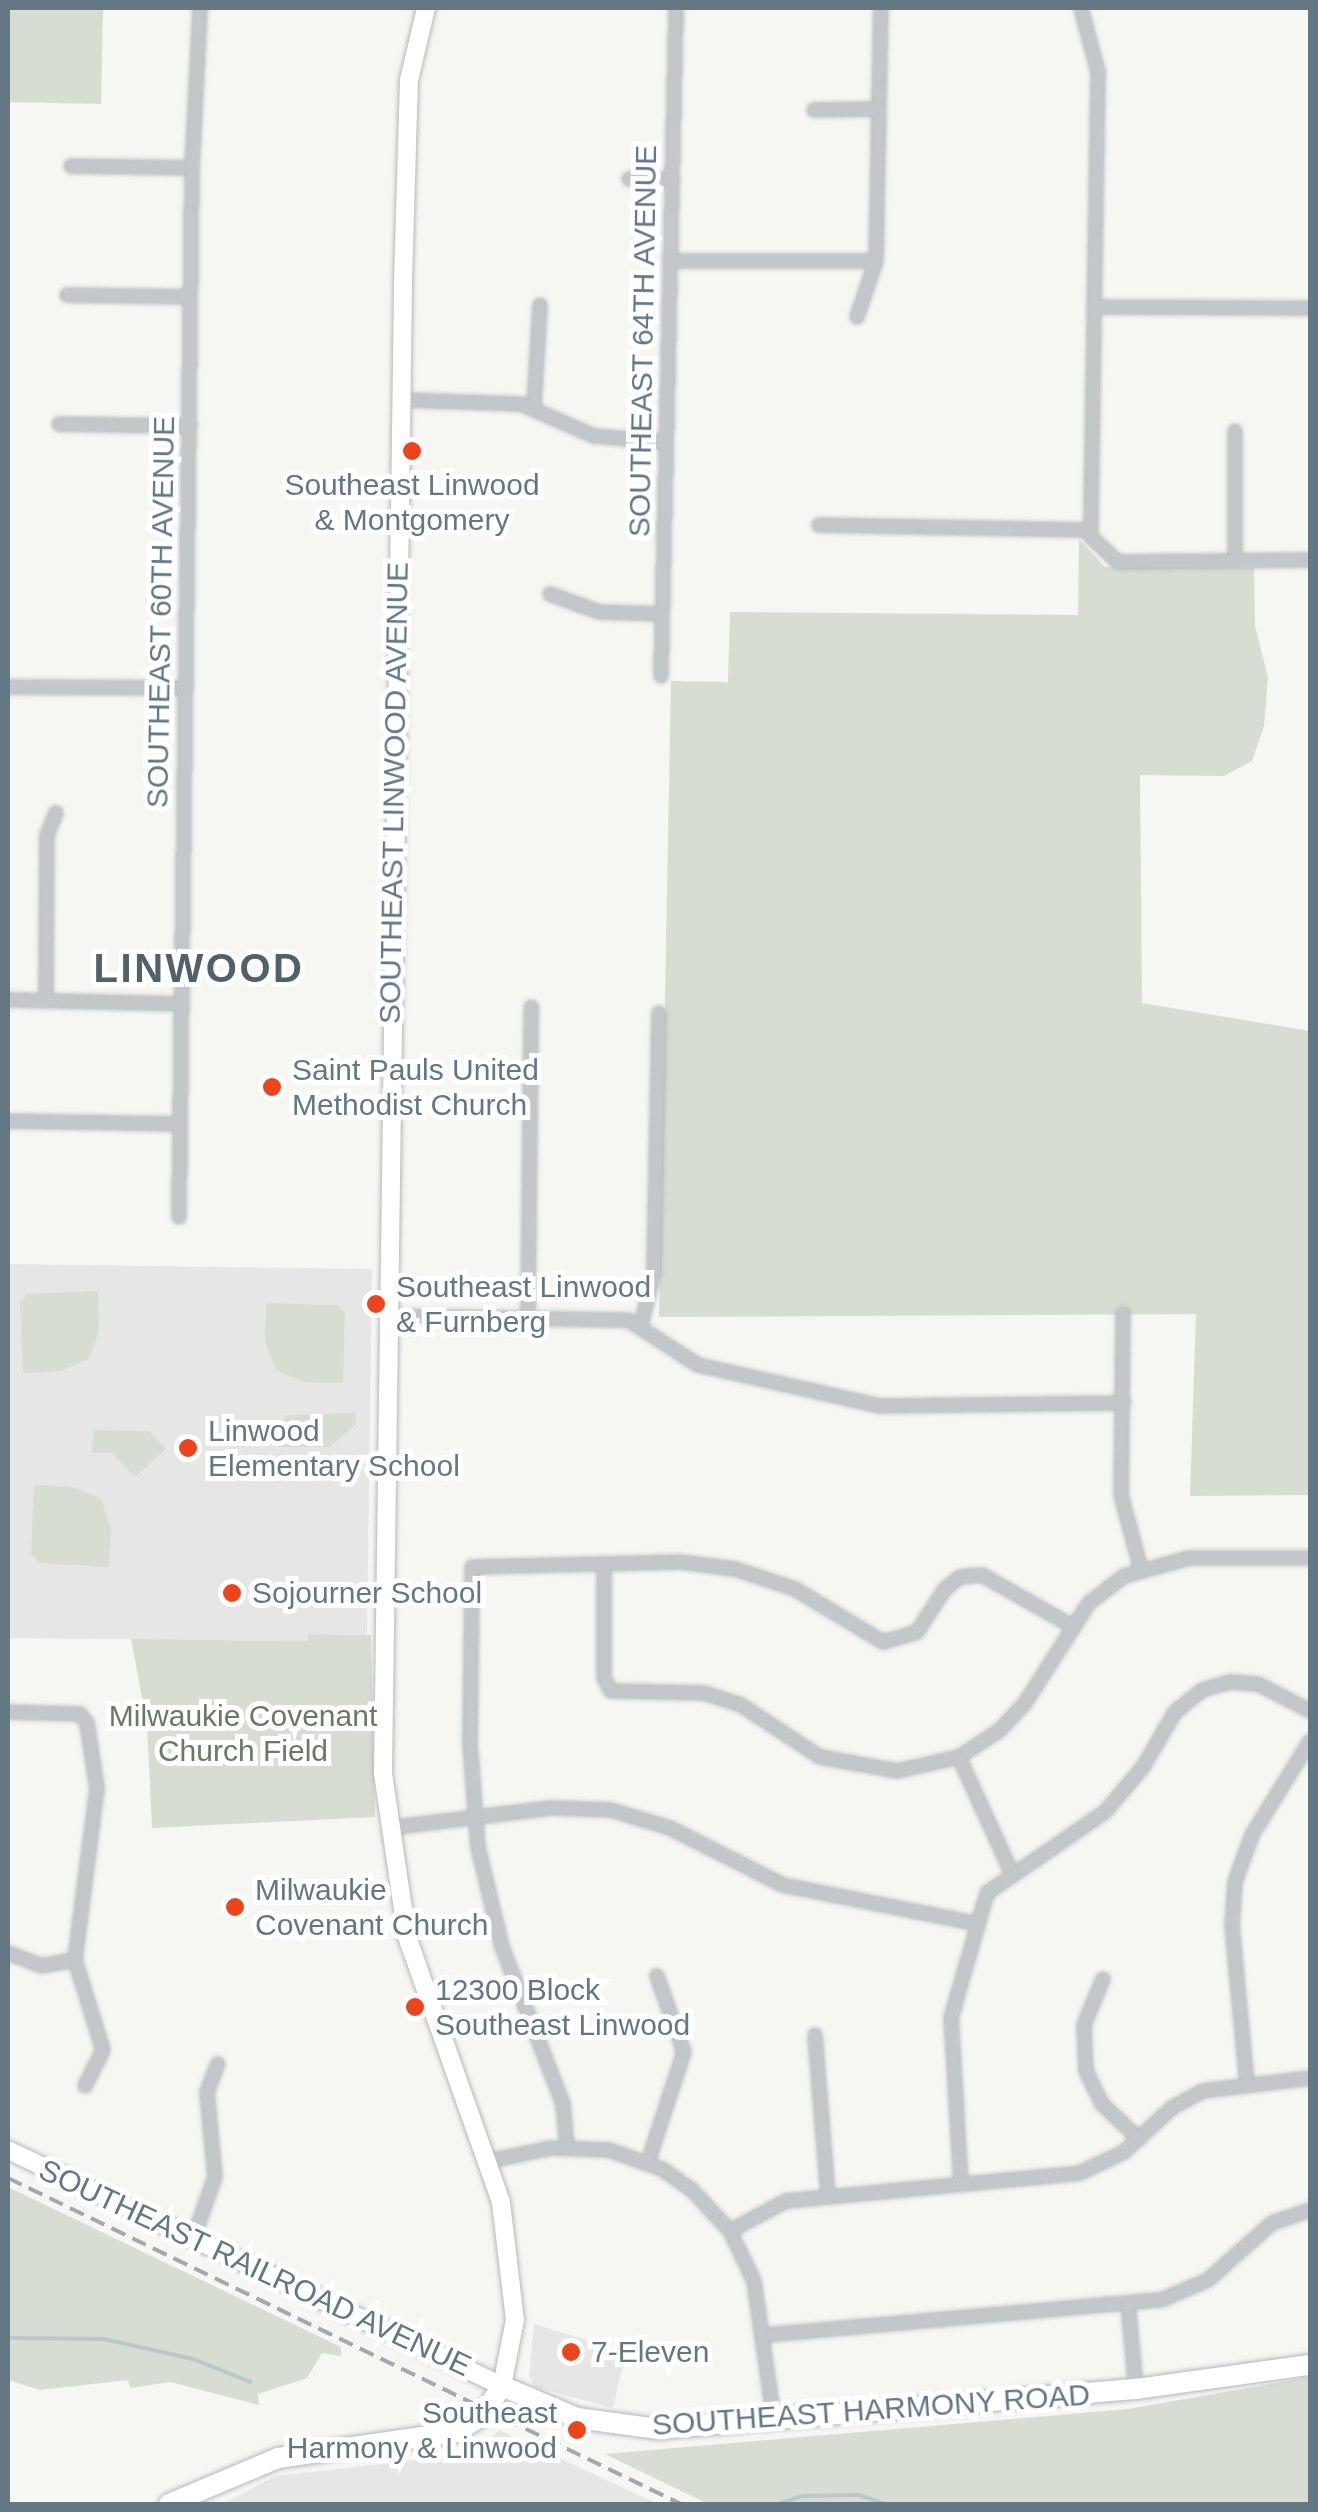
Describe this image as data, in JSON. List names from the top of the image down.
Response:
{
  "streets": {
    "main road": ["SOUTHEAST LINWOOD AVENUE", "SOUTHEAST RAILROAD AVENUE", "SOUTHEAST HARMONY ROAD"],
    "street": ["SOUTHEAST 64TH AVENUE", "SOUTHEAST 60TH AVENUE"]
  },
  "crossings": [
    ["SOUTHEAST LINWOOD AVENUE", "SOUTHEAST RAILROAD AVENUE"],
    ["SOUTHEAST LINWOOD AVENUE", "SOUTHEAST HARMONY ROAD"],
    ["SOUTHEAST RAILROAD AVENUE", "SOUTHEAST HARMONY ROAD"]
  ],
  "districts": ["LINWOOD"],
  "parks": ["Milwaukie Covenant Church Field"],
  "places": [
    "Southeast Linwood & Montgomery",
    "Saint Pauls United Methodist Church",
    "Southeast Linwood & Furnberg",
    "Linwood Elementary School",
    "Sojourner School",
    "Milwaukie Covenant Church",
    "12300 Block Southeast Linwood",
    "7-Eleven",
    "Southeast Harmony & Linwood"
  ]
}
